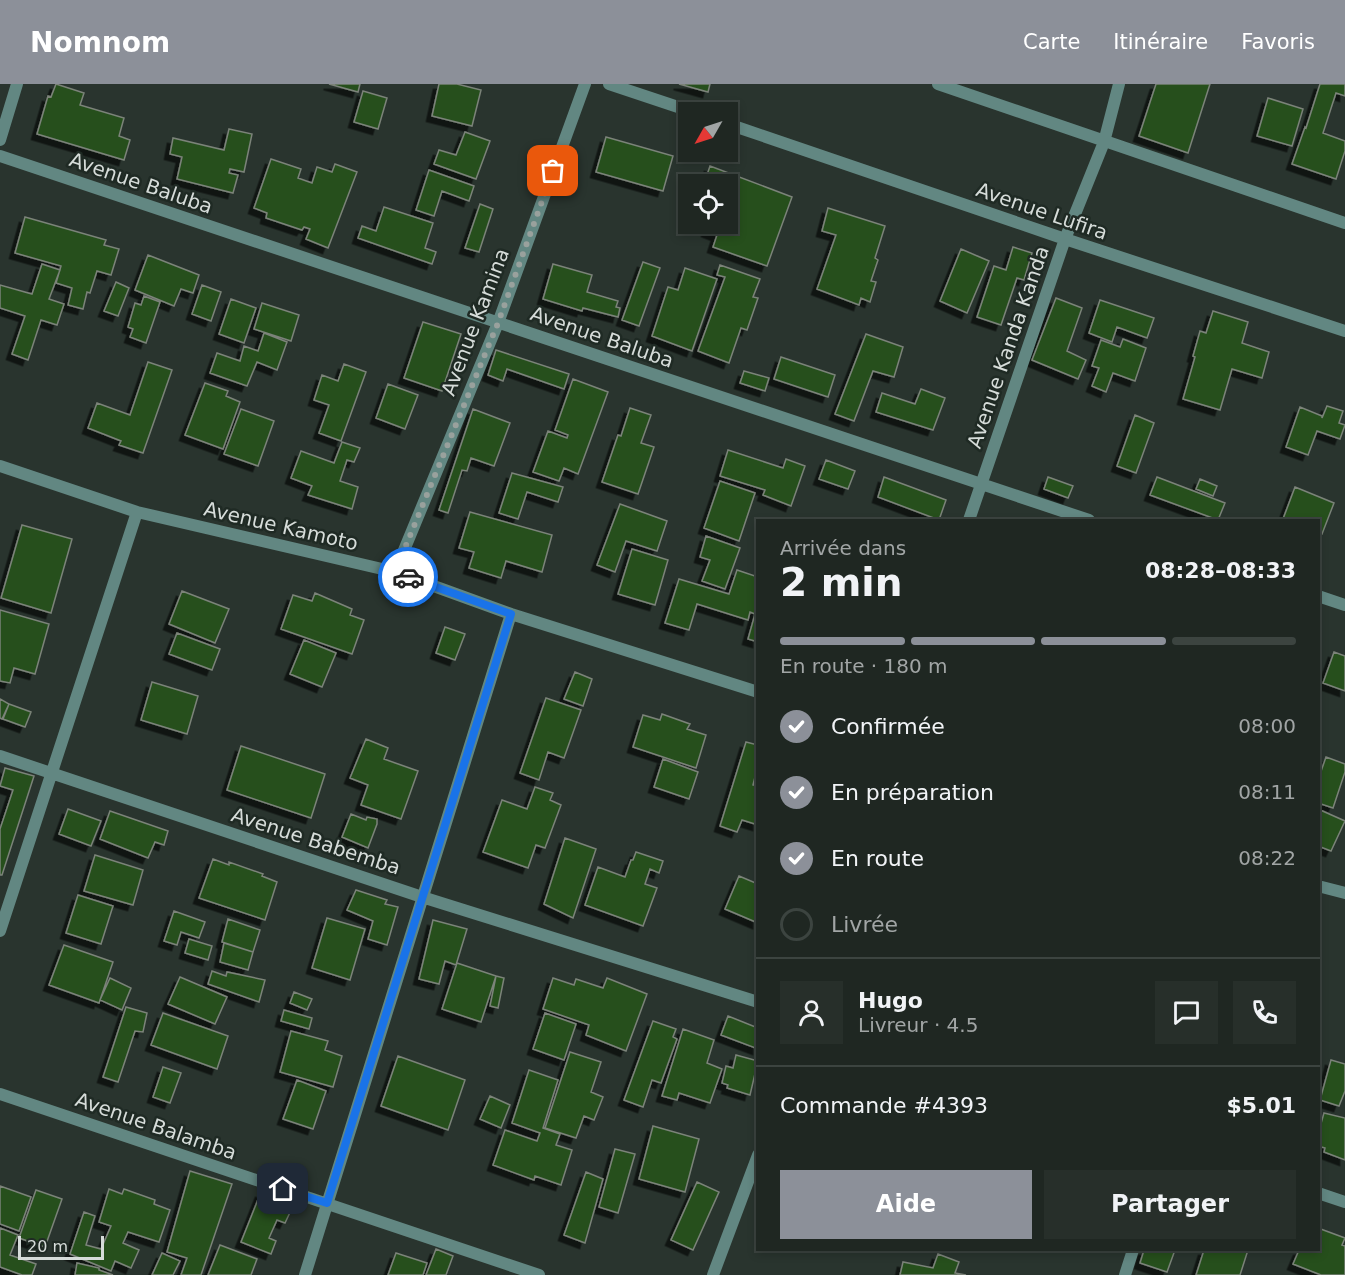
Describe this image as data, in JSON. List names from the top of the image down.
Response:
{
  "streets": {
    "street": [
      "Avenue Baluba",
      "Avenue Lufira",
      "Avenue Kamina",
      "Avenue Kanda Kanda",
      "Avenue Kamoto",
      "Avenue Babemba",
      "Avenue Balamba"
    ]
  },
  "crossings": [
    ["Avenue Baluba", "Avenue Kamina"],
    ["Avenue Baluba", "Avenue Kanda Kanda"],
    ["Avenue Lufira", "Avenue Kanda Kanda"],
    ["Avenue Kamina", "Avenue Kamoto"]
  ],
  "scale_bar": "20 m",
  "north": "bottom left",
  "page": {
    "header": "Nomnom",
    "nav": ["Carte", "Itinéraire", "Favoris"],
    "heading": ["2 min", "Arrivée dans", "08:28–08:33"],
    "panel": [
      "Hugo",
      "Livreur · 4.5",
      "Commande #4393",
      "$5.01"
    ],
    "bar": "En route · 180 m",
    "list": [
      ["Confirmée", "08:00"],
      ["En préparation", "08:11"],
      ["En route", "08:22"],
      "Livrée"
    ],
    "buttons": ["Aide", "Partager"],
    "scale": "20 m"
  }
}
